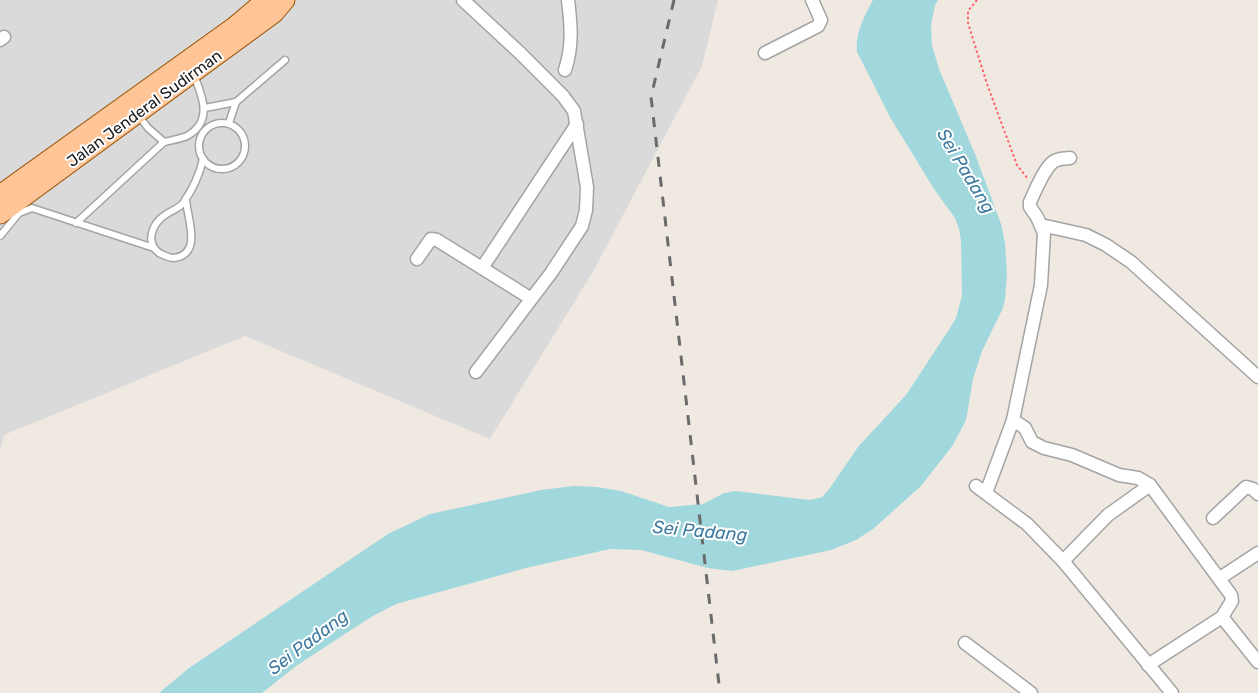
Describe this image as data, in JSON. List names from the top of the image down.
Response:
{
  "streets": {
    "main road": ["Jalan Jenderal Sudirman"]
  },
  "water": ["Sei Padang"]
}
